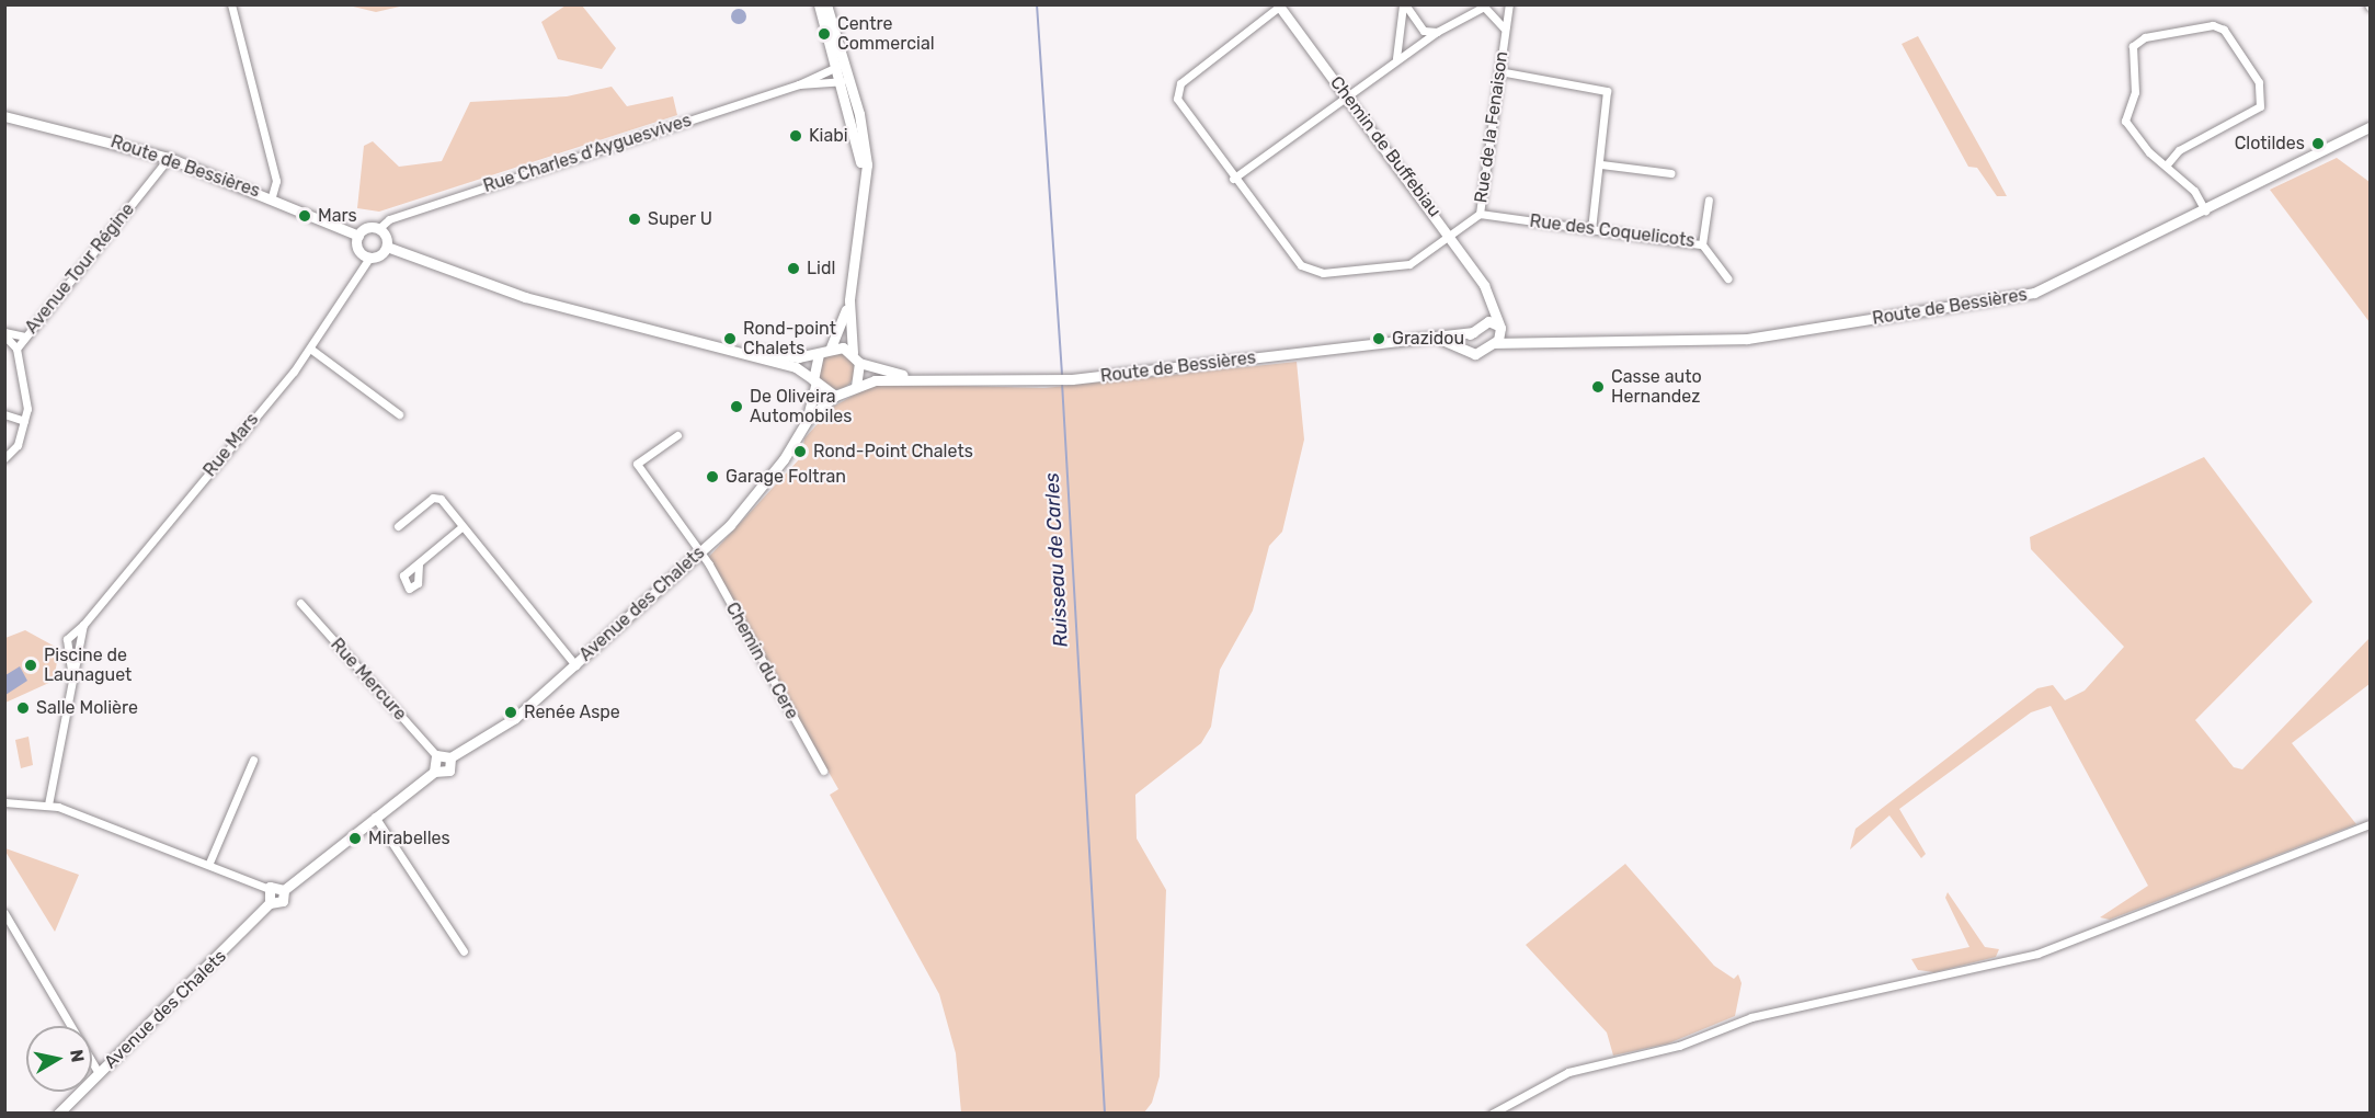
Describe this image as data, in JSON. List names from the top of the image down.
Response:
{
  "streets": {
    "main road": ["Chemin de Buffebiau", "Route de Bessières", "Avenue des Chalets"],
    "street": [
      "Rue de la Fenaison",
      "Rue Charles d'Ayguesvives",
      "Rue des Coquelicots",
      "Avenue Tour Régine",
      "Rue Mars",
      "Chemin du Cere",
      "Rue Mercure"
    ]
  },
  "crossings": [
    ["Rue de la Fenaison", "Chemin de Buffebiau"],
    ["Rue de la Fenaison", "Rue des Coquelicots"],
    ["Chemin de Buffebiau", "Route de Bessières"],
    ["Route de Bessières", "Avenue Tour Régine"],
    ["Route de Bessières", "Avenue des Chalets"],
    ["Avenue des Chalets", "Chemin du Cere"]
  ],
  "water": ["Ruisseau de Carles"],
  "places": [
    "Centre Commercial",
    "Kiabi",
    "Clotildes",
    "Mars",
    "Super U",
    "Lidl",
    "Rond-point Chalets",
    "Grazidou",
    "Casse auto Hernandez",
    "De Oliveira Automobiles",
    "Rond-Point Chalets",
    "Garage Foltran",
    "Piscine de Launaguet",
    "Salle Molière",
    "Renée Aspe",
    "Mirabelles"
  ],
  "north": "right"
}
